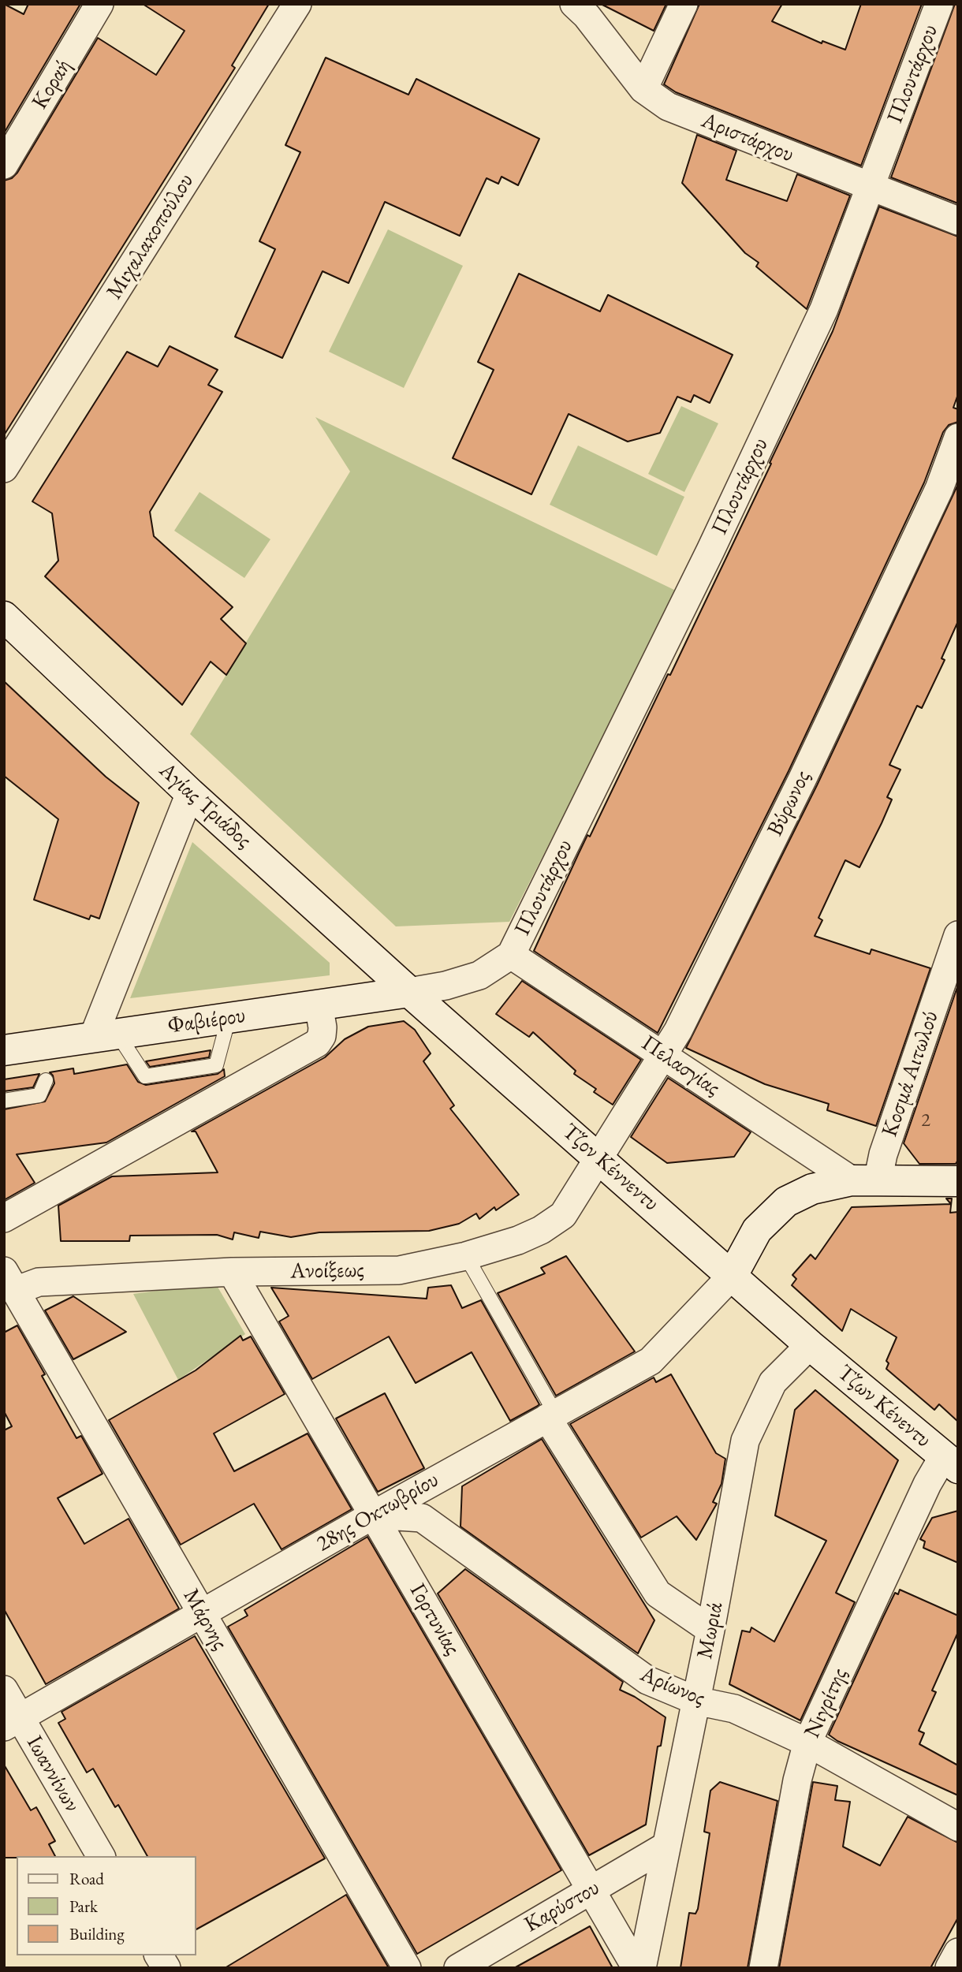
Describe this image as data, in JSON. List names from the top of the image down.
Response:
{
  "streets": {
    "street": [
      "Πλουτάρχου",
      "Κοραή",
      "Αριστάρχου",
      "Μιχαλακοπούλου",
      "Βύρωνος",
      "Αγίας Τριάδος",
      "Φαβιέρου",
      "Πελασγίας",
      "Κοσμά Αιτωλού",
      "Τζον Κέννεντυ",
      "Ανοίξεως",
      "Τζων Κένεντυ",
      "28ης Οκτωβρίου",
      "Μάρνης",
      "Γορτυνίας",
      "Μωριά",
      "Αρίωνος",
      "Νιγρίτης",
      "Ιωαννίνων",
      "Καρύστου"
    ]
  },
  "crossings": [
    ["Πλουτάρχου", "Αριστάρχου"],
    ["Πλουτάρχου", "Πελασγίας"],
    ["Βύρωνος", "Πελασγίας"],
    ["Βύρωνος", "Τζον Κέννεντυ"],
    ["Βύρωνος", "Ανοίξεως"],
    ["Αγίας Τριάδος", "Φαβιέρου"],
    ["Αγίας Τριάδος", "Τζον Κέννεντυ"],
    ["Φαβιέρου", "Τζον Κέννεντυ"],
    ["Πελασγίας", "Κοσμά Αιτωλού"],
    ["Τζον Κέννεντυ", "Ανοίξεως"],
    ["Τζον Κέννεντυ", "Τζων Κένεντυ"],
    ["Τζον Κέννεντυ", "28ης Οκτωβρίου"],
    ["Τζον Κέννεντυ", "Μωριά"],
    ["Ανοίξεως", "Μάρνης"],
    ["Ανοίξεως", "Γορτυνίας"],
    ["Τζων Κένεντυ", "Μωριά"],
    ["Τζων Κένεντυ", "Νιγρίτης"],
    ["28ης Οκτωβρίου", "Μάρνης"],
    ["28ης Οκτωβρίου", "Γορτυνίας"],
    ["28ης Οκτωβρίου", "Αρίωνος"],
    ["28ης Οκτωβρίου", "Ιωαννίνων"],
    ["Γορτυνίας", "Αρίωνος"],
    ["Γορτυνίας", "Καρύστου"],
    ["Μωριά", "Αρίωνος"],
    ["Μωριά", "Καρύστου"],
    ["Αρίωνος", "Νιγρίτης"]
  ],
  "house_numbers": ["2"],
  "legend": ["Road", "Park", "Building"]
}
